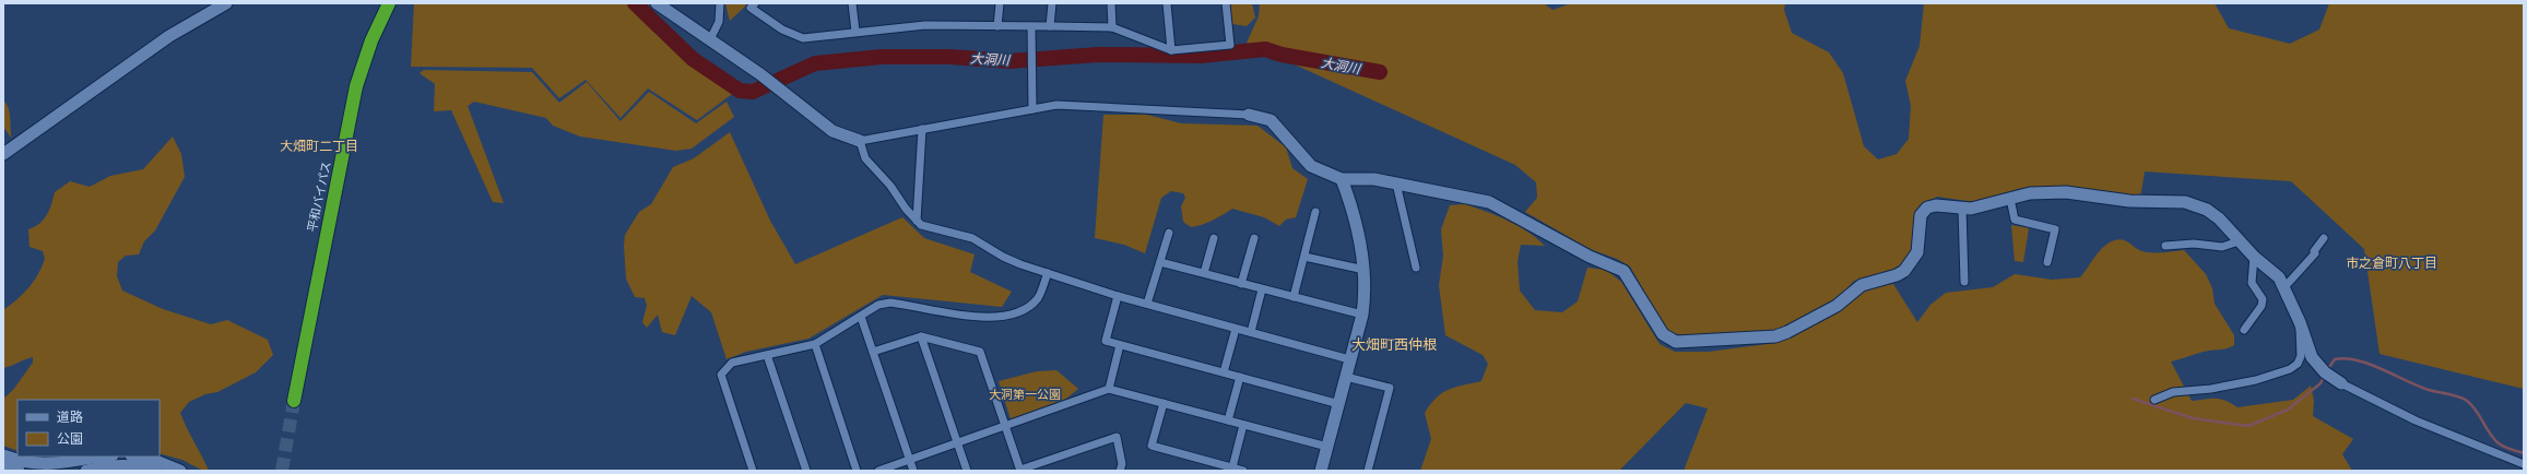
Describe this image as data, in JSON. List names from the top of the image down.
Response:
{
  "streets": {
    "highway": ["平和バイパス"]
  },
  "districts": ["大畑町二丁目", "市之倉町八丁目", "大畑町西仲根"],
  "water": ["大洞川"],
  "parks": ["大洞第一公園"],
  "legend": ["道路", "公園"]
}
